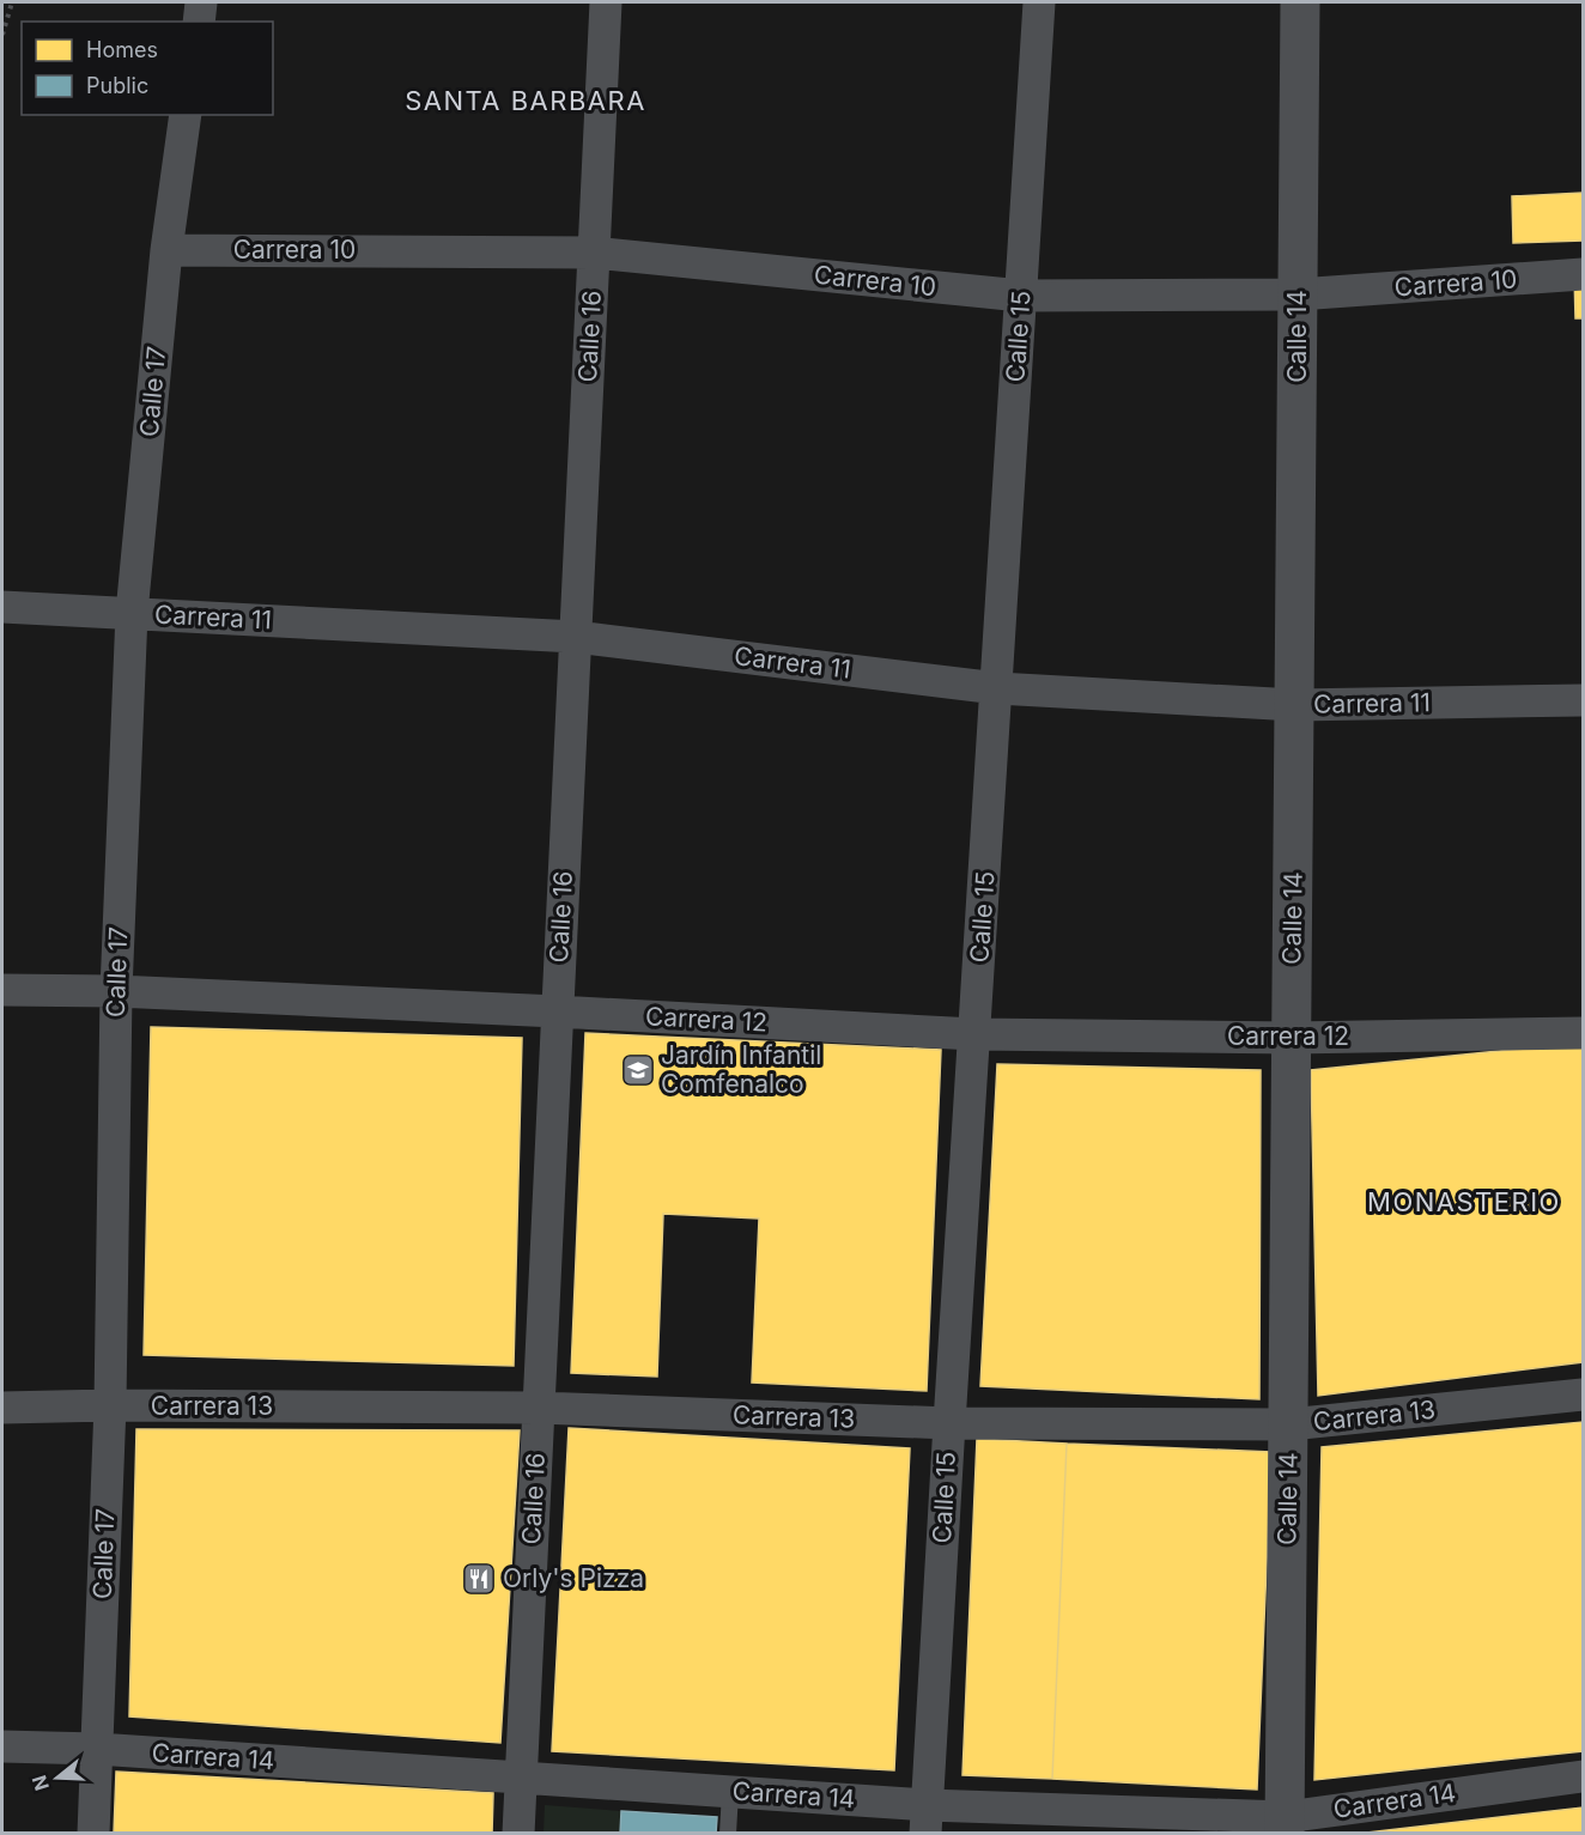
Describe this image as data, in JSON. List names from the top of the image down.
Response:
{
  "streets": {
    "street": [
      "Carrera 10",
      "Calle 16",
      "Calle 15",
      "Calle 14",
      "Calle 17",
      "Carrera 11",
      "Carrera 12",
      "Carrera 13",
      "Carrera 14"
    ]
  },
  "crossings": [
    ["Carrera 10", "Calle 16"],
    ["Carrera 10", "Calle 15"],
    ["Carrera 10", "Calle 14"],
    ["Carrera 10", "Calle 17"],
    ["Calle 16", "Carrera 11"],
    ["Calle 16", "Carrera 12"],
    ["Calle 16", "Carrera 13"],
    ["Calle 16", "Carrera 14"],
    ["Calle 15", "Carrera 11"],
    ["Calle 15", "Carrera 12"],
    ["Calle 15", "Carrera 13"],
    ["Calle 15", "Carrera 14"],
    ["Calle 14", "Carrera 11"],
    ["Calle 14", "Carrera 12"],
    ["Calle 14", "Carrera 13"],
    ["Calle 14", "Carrera 14"],
    ["Calle 17", "Carrera 11"],
    ["Calle 17", "Carrera 12"],
    ["Calle 17", "Carrera 13"],
    ["Calle 17", "Carrera 14"]
  ],
  "districts": ["SANTA BARBARA", "MONASTERIO"],
  "places": {
    "school or university": ["Jardín Infantil Comfenalco"],
    "restaurant": ["Orly's Pizza"]
  },
  "legend": ["Homes", "Public"],
  "north": "left"
}
